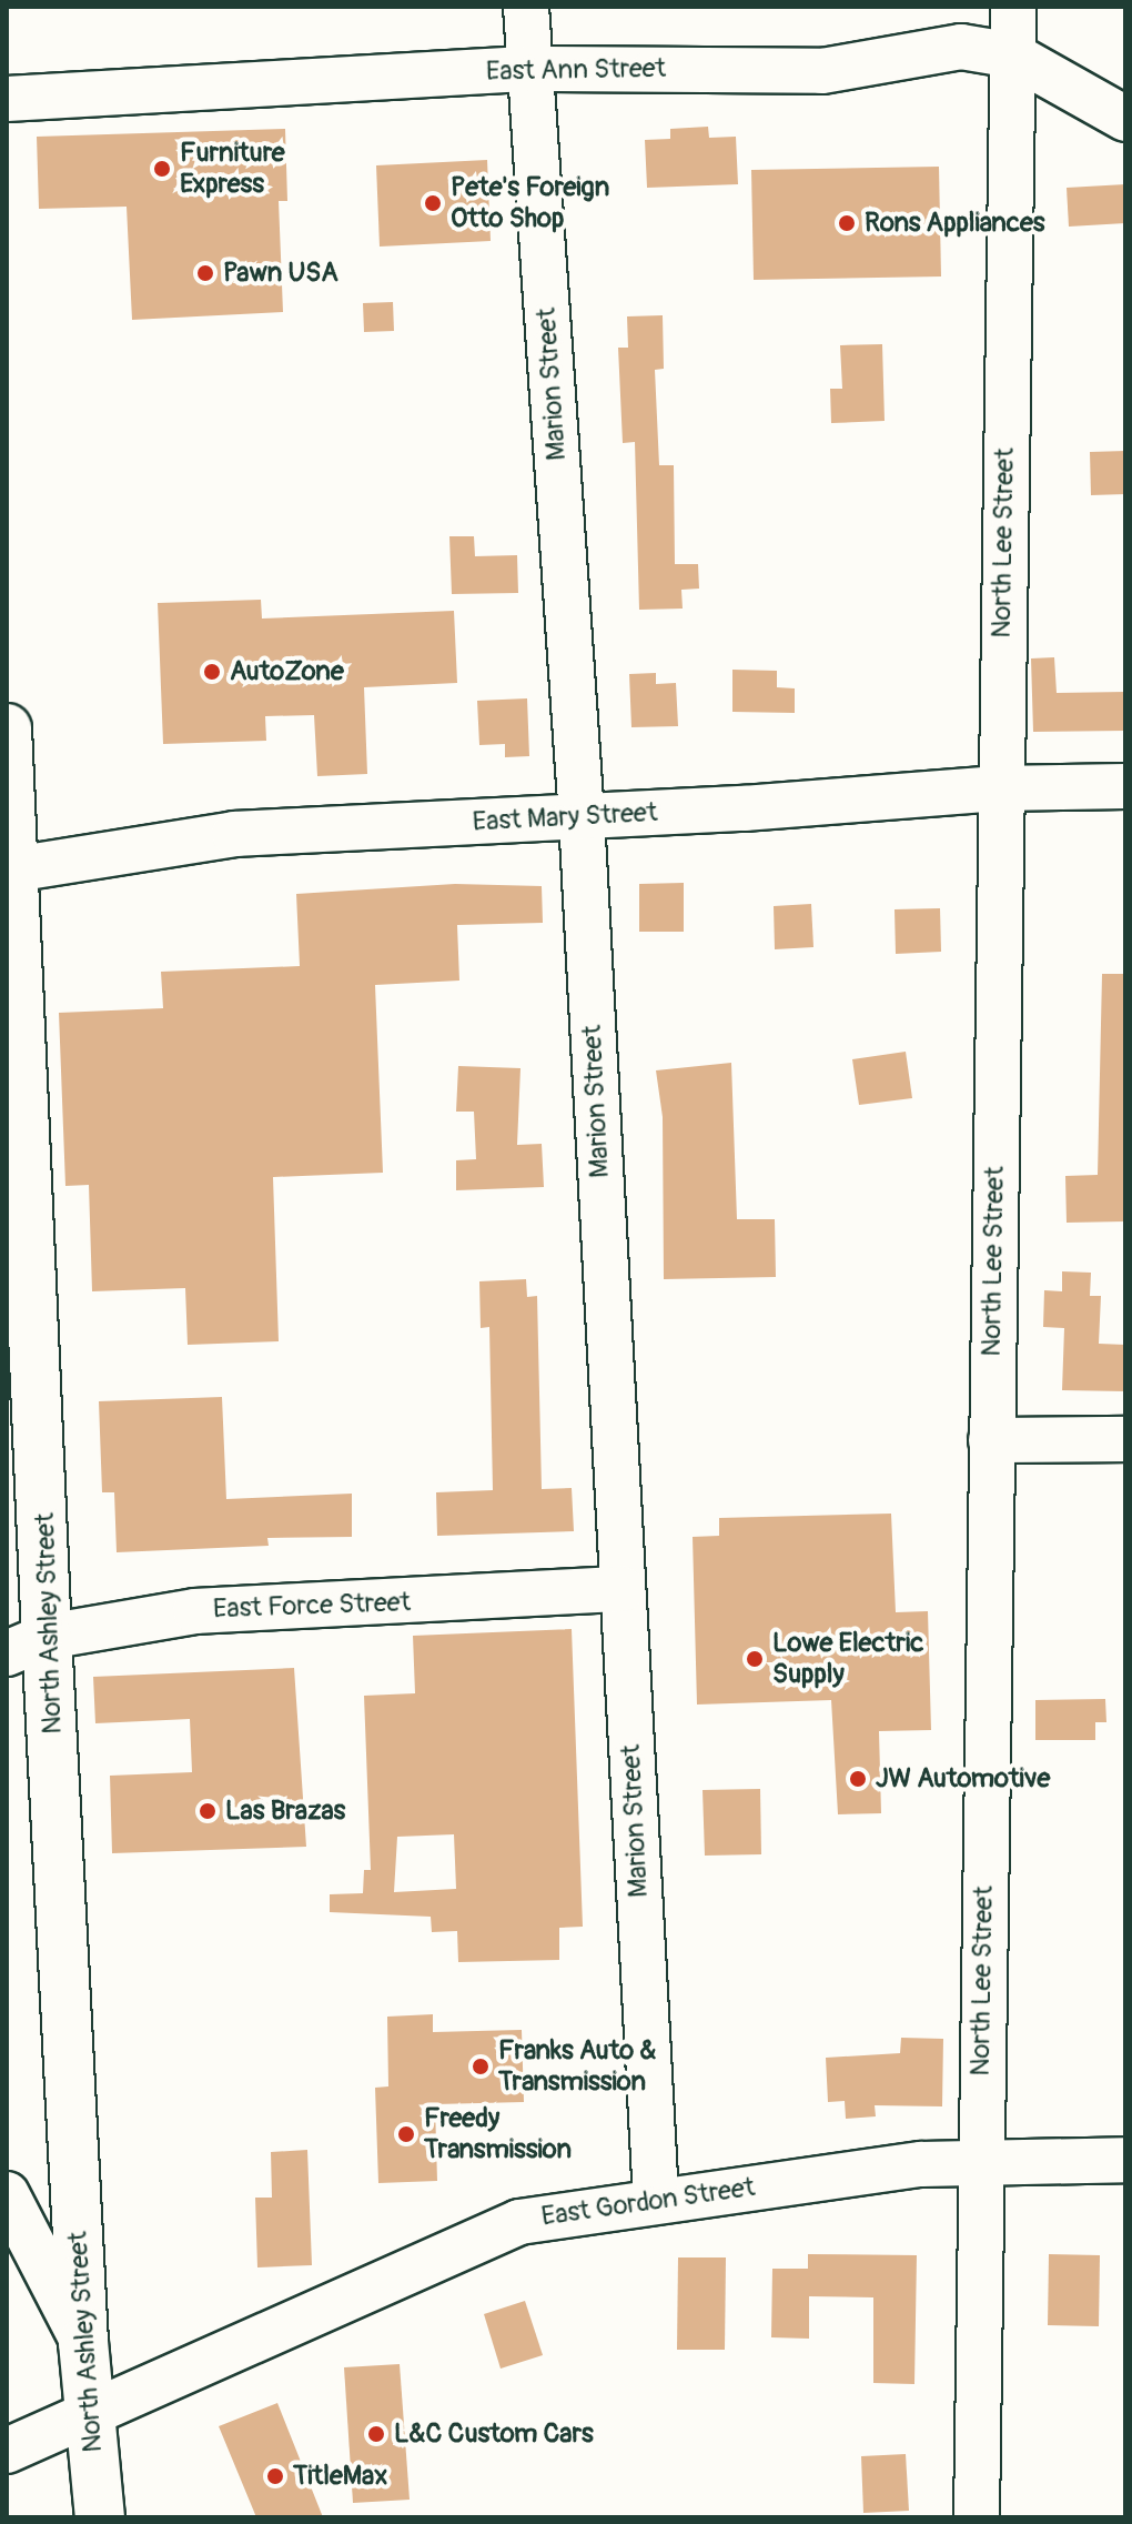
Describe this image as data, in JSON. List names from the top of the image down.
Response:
{
  "streets": {
    "main road": ["North Ashley Street"],
    "street": [
      "East Ann Street",
      "Marion Street",
      "North Lee Street",
      "East Mary Street",
      "East Force Street",
      "East Gordon Street"
    ]
  },
  "crossings": [
    ["East Ann Street", "Marion Street"],
    ["East Ann Street", "North Lee Street"],
    ["Marion Street", "East Mary Street"],
    ["Marion Street", "East Force Street"],
    ["Marion Street", "East Gordon Street"],
    ["North Lee Street", "East Mary Street"],
    ["North Lee Street", "East Gordon Street"],
    ["East Mary Street", "North Ashley Street"],
    ["East Force Street", "North Ashley Street"],
    ["North Ashley Street", "East Gordon Street"]
  ],
  "places": [
    "Furniture Express",
    "Pete's Foreign Otto Shop",
    "Rons Appliances",
    "Pawn USA",
    "AutoZone",
    "Lowe Electric Supply",
    "JW Automotive",
    "Las Brazas",
    "Franks Auto & Transmission",
    "Freedy Transmission",
    "L&C Custom Cars",
    "TitleMax"
  ]
}
